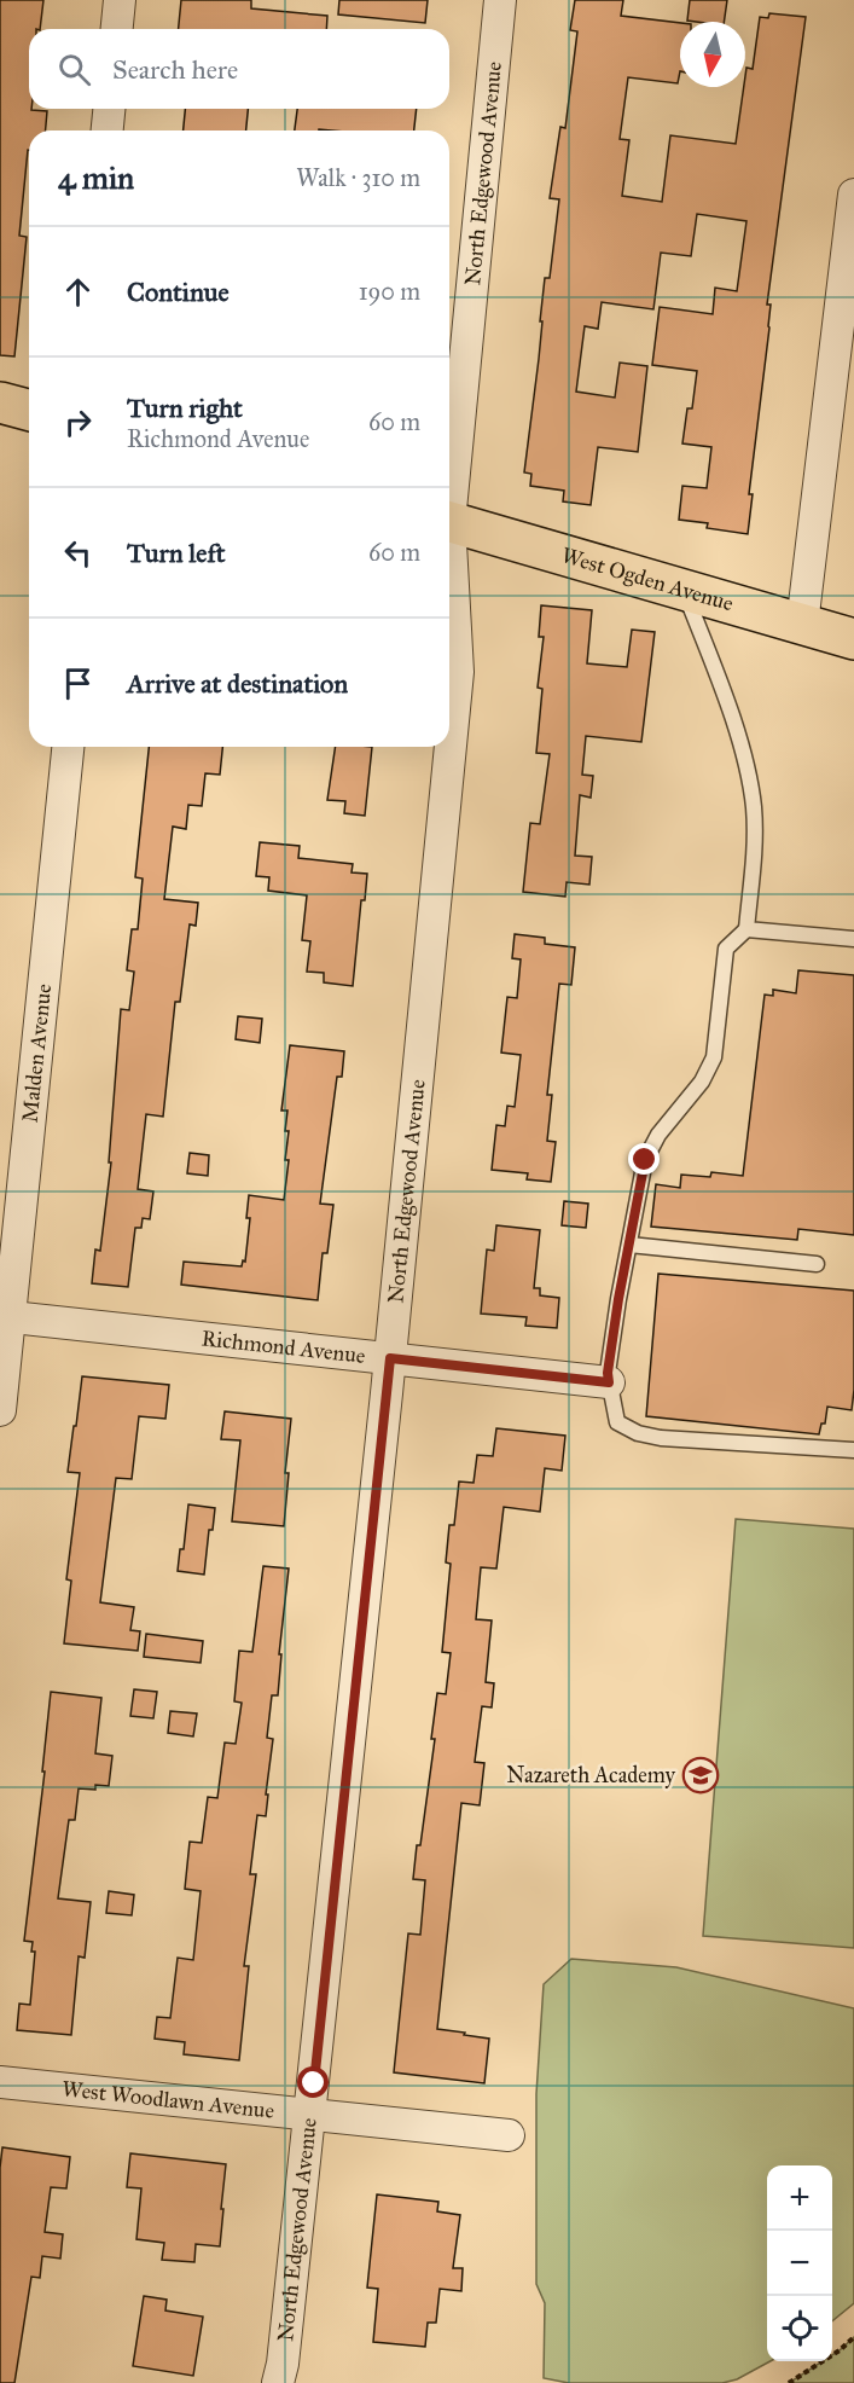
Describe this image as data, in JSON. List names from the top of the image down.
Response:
{
  "streets": {
    "main road": ["West Ogden Avenue"],
    "street": [
      "North Edgewood Avenue",
      "Malden Avenue",
      "Richmond Avenue",
      "West Woodlawn Avenue"
    ]
  },
  "crossings": [
    ["North Edgewood Avenue", "Richmond Avenue"],
    ["North Edgewood Avenue", "West Woodlawn Avenue"],
    ["Malden Avenue", "Richmond Avenue"]
  ],
  "places": {
    "school or university": ["Nazareth Academy"]
  },
  "north": "bottom",
  "page": {
    "search": "Search here",
    "heading": ["4 min", "Walk · 310 m"],
    "list": [
      ["Continue", "190 m"],
      ["Turn right", "Richmond Avenue", "60 m"],
      ["Turn left", "60 m"],
      "Arrive at destination"
    ],
    "map_buttons": ["+", "−"]
  }
}
